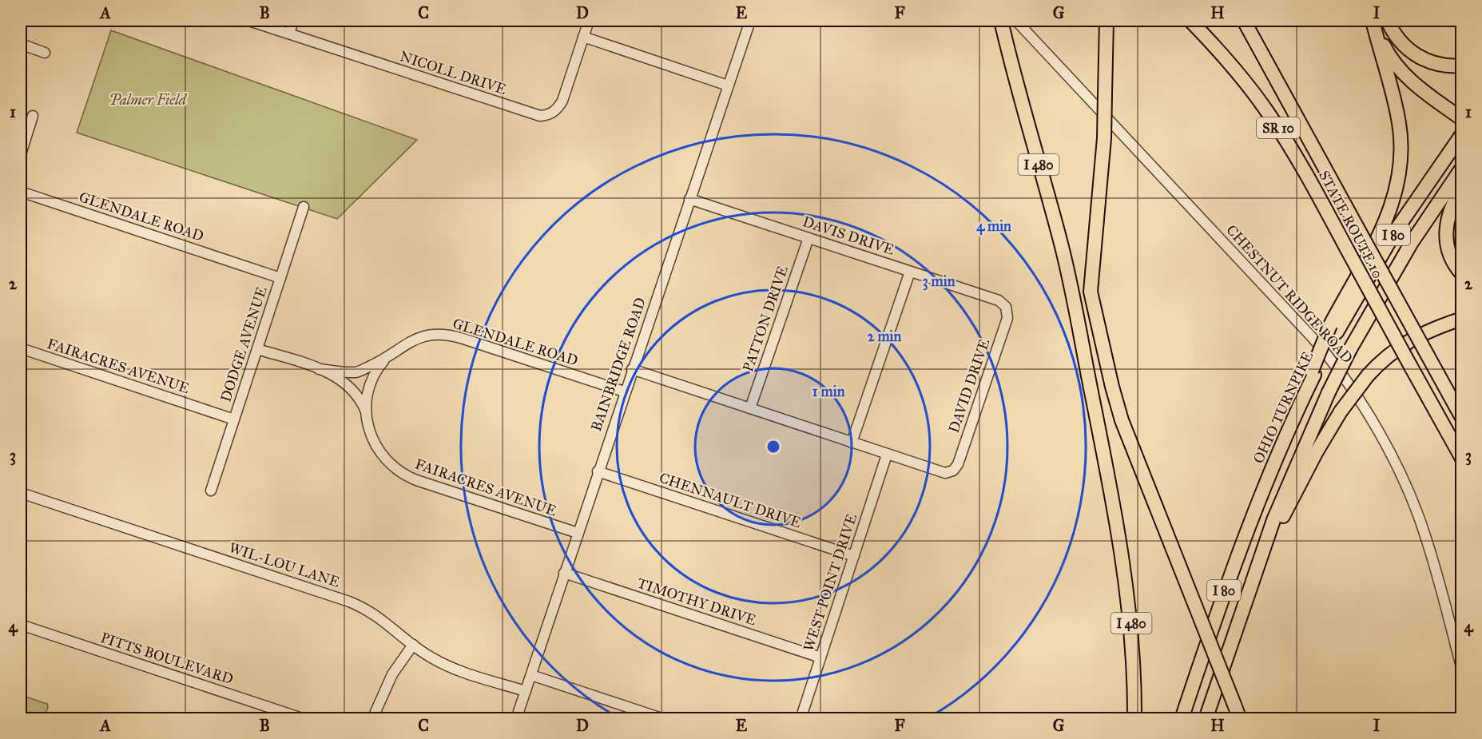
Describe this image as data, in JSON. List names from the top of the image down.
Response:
{
  "streets": {
    "highway": [
      "SR 10",
      "I 480",
      "STATE ROUTE 10",
      "I 80",
      "OHIO TURNPIKE"
    ],
    "street": [
      "NICOLL DRIVE",
      "GLENDALE ROAD",
      "DAVIS DRIVE",
      "CHESTNUT RIDGE ROAD",
      "PATTON DRIVE",
      "DODGE AVENUE",
      "BAINBRIDGE ROAD",
      "FAIRACRES AVENUE",
      "DAVID DRIVE",
      "CHENNAULT DRIVE",
      "WIL-LOU LANE",
      "WEST POINT DRIVE",
      "TIMOTHY DRIVE",
      "PITTS BOULEVARD"
    ]
  },
  "crossings": [
    ["GLENDALE ROAD", "DODGE AVENUE"],
    ["GLENDALE ROAD", "BAINBRIDGE ROAD"],
    ["GLENDALE ROAD", "FAIRACRES AVENUE"],
    ["DAVIS DRIVE", "PATTON DRIVE"],
    ["DAVIS DRIVE", "BAINBRIDGE ROAD"],
    ["DAVIS DRIVE", "DAVID DRIVE"],
    ["DODGE AVENUE", "FAIRACRES AVENUE"],
    ["BAINBRIDGE ROAD", "FAIRACRES AVENUE"],
    ["BAINBRIDGE ROAD", "CHENNAULT DRIVE"],
    ["BAINBRIDGE ROAD", "WIL-LOU LANE"],
    ["BAINBRIDGE ROAD", "TIMOTHY DRIVE"],
    ["DAVID DRIVE", "WEST POINT DRIVE"],
    ["CHENNAULT DRIVE", "WEST POINT DRIVE"],
    ["WEST POINT DRIVE", "TIMOTHY DRIVE"]
  ],
  "parks": ["Palmer Field"],
  "grid": {
    "columns": [
      "A",
      "B",
      "C",
      "D",
      "E",
      "F",
      "G",
      "H",
      "I"
    ],
    "rows": [
      "1",
      "2",
      "3",
      "4"
    ]
  },
  "rings": [
    "4 min",
    "3 min",
    "2 min",
    "1 min"
  ]
}
